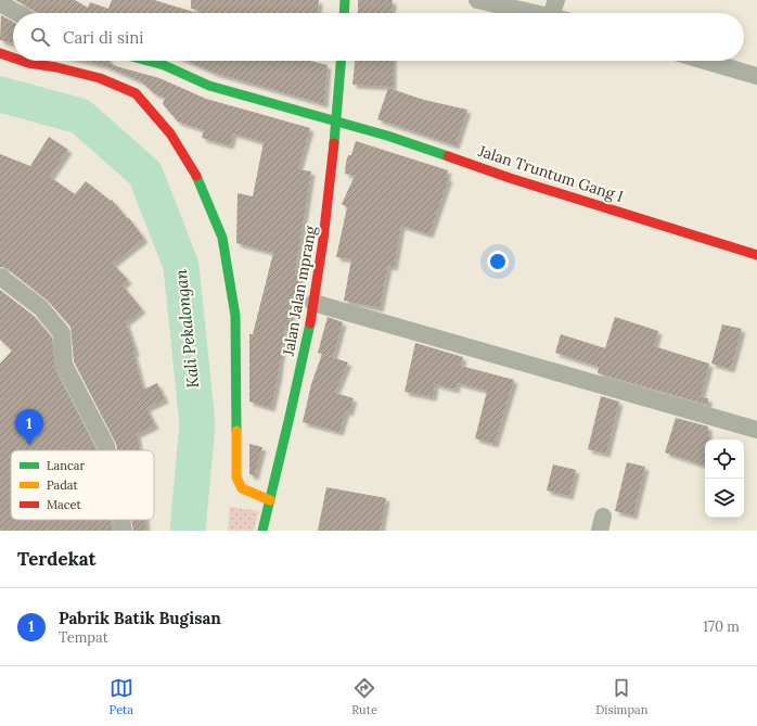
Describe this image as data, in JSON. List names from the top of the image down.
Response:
{
  "streets": {
    "street": ["Jalan Truntum Gang I", "Jalan Jalan mprang"]
  },
  "crossings": [
    ["Jalan Truntum Gang I", "Jalan Jalan mprang"]
  ],
  "water": ["Kali Pekalongan"],
  "legend": ["Lancar", "Padat", "Macet"],
  "page": {
    "search": "Cari di sini",
    "pins": "1",
    "heading": "Terdekat",
    "list": [
      {
        "mark": "1",
        "name": "Pabrik Batik Bugisan",
        "note": "Tempat",
        "value": "170 m"
      }
    ],
    "nav": ["Peta", "Rute", "Disimpan"]
  }
}
